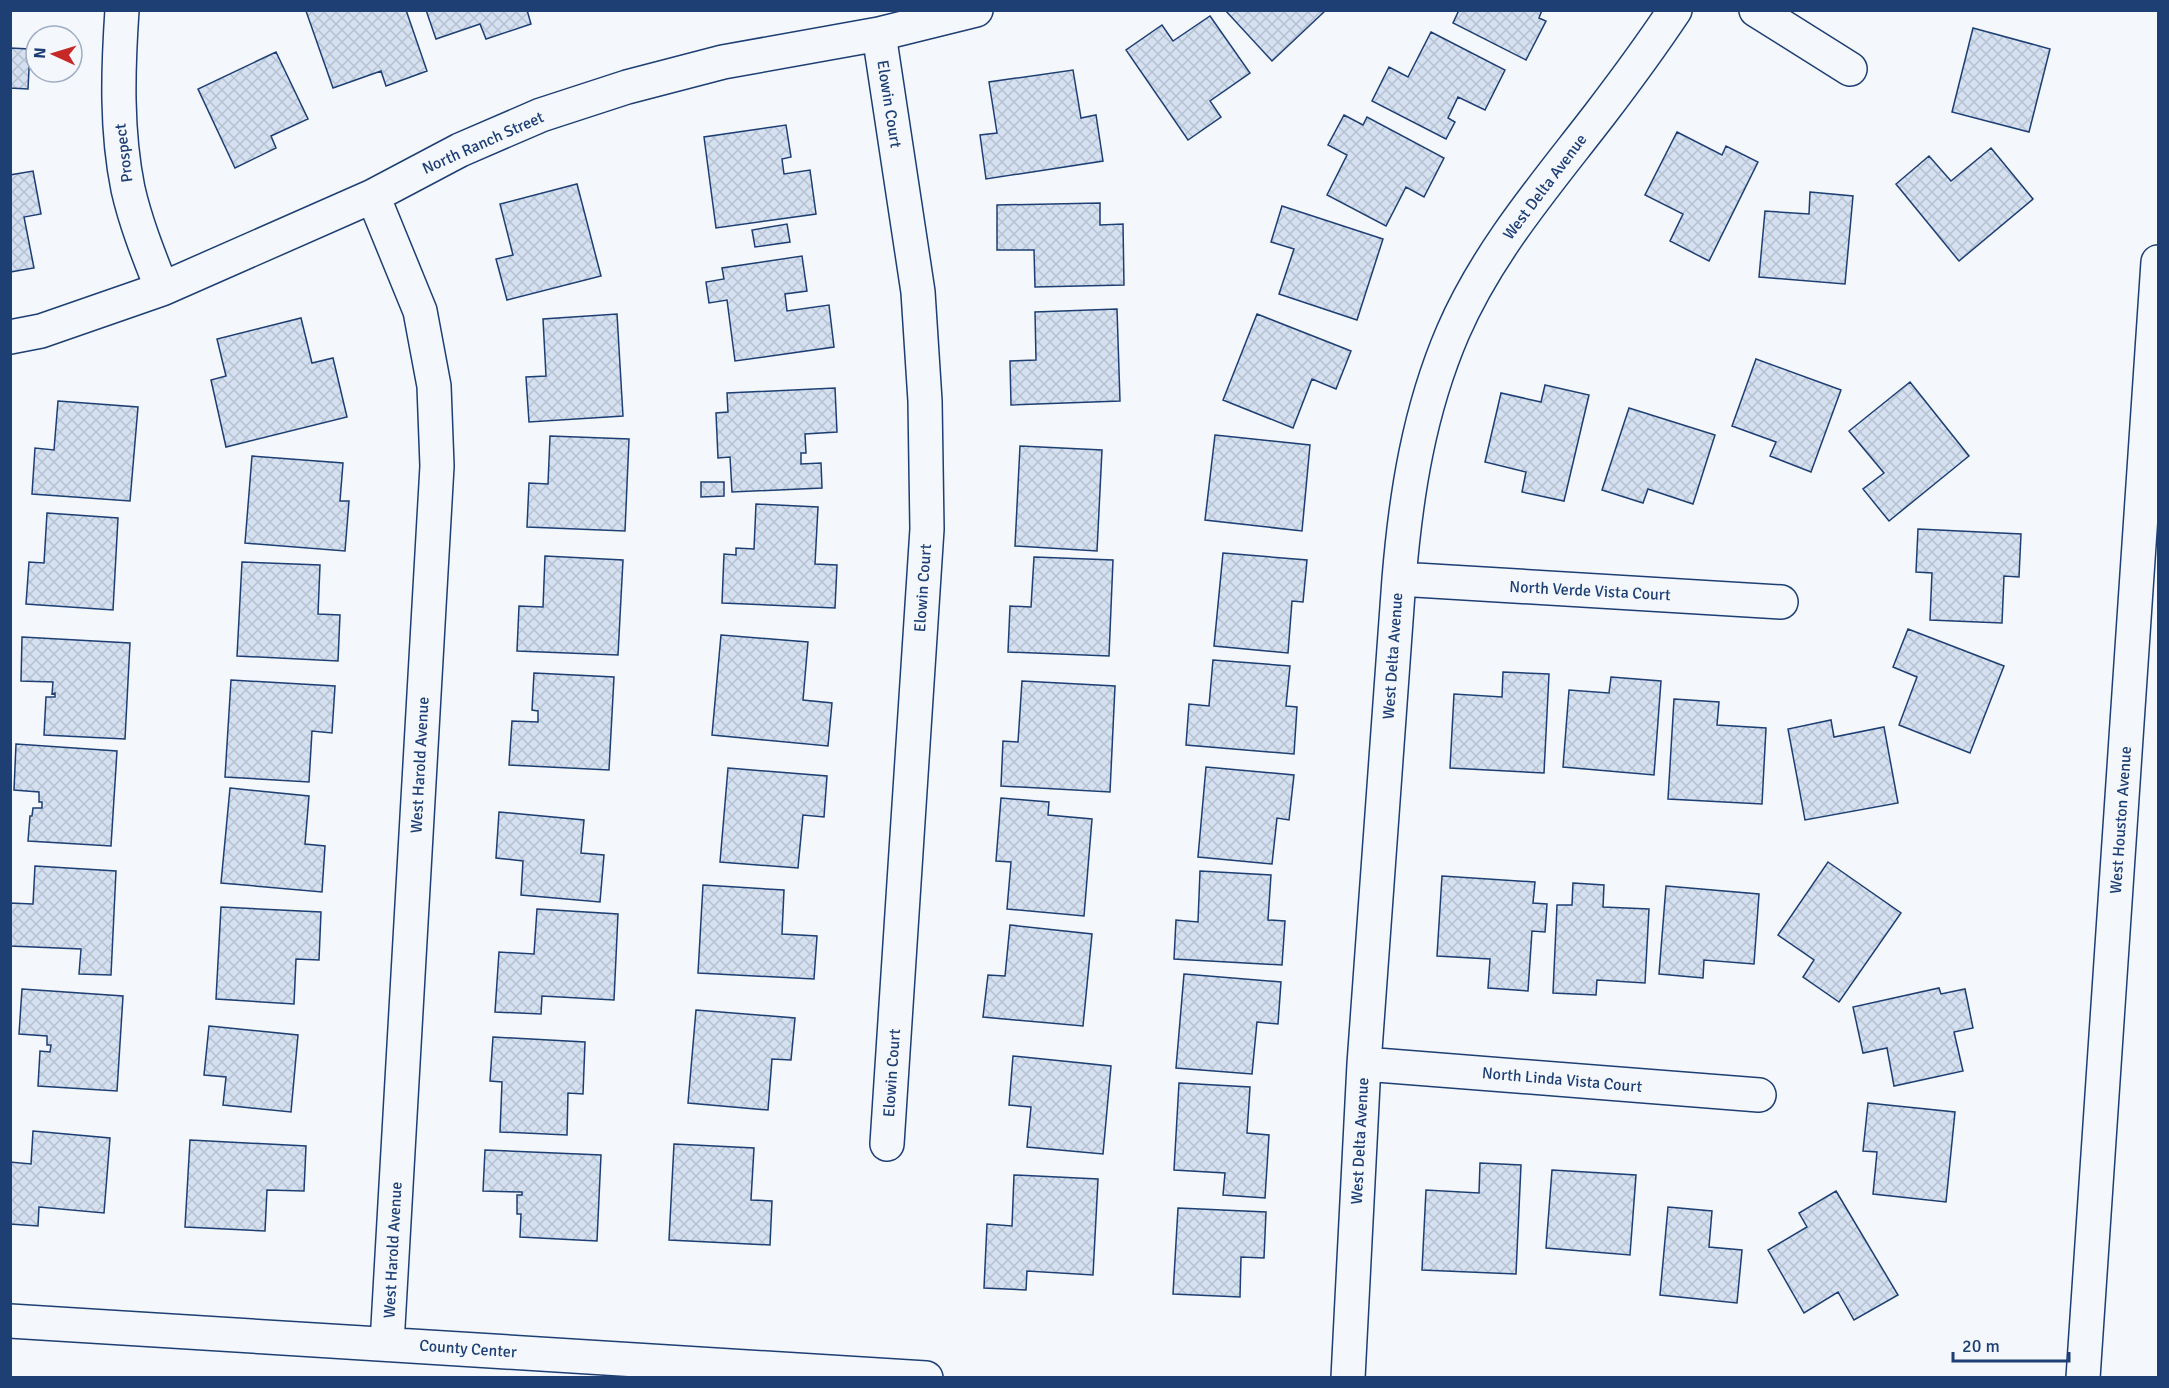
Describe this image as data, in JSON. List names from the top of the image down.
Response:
{
  "streets": {
    "street": [
      "Elowin Court",
      "North Ranch Street",
      "Prospect",
      "West Delta Avenue",
      "North Verde Vista Court",
      "West Harold Avenue",
      "West Houston Avenue",
      "North Linda Vista Court",
      "County Center"
    ]
  },
  "crossings": [
    ["Elowin Court", "North Ranch Street"],
    ["North Ranch Street", "Prospect"],
    ["North Ranch Street", "West Harold Avenue"],
    ["West Delta Avenue", "North Verde Vista Court"],
    ["West Delta Avenue", "North Linda Vista Court"],
    ["West Harold Avenue", "County Center"]
  ],
  "scale_bar": "20 m",
  "north": "left"
}
